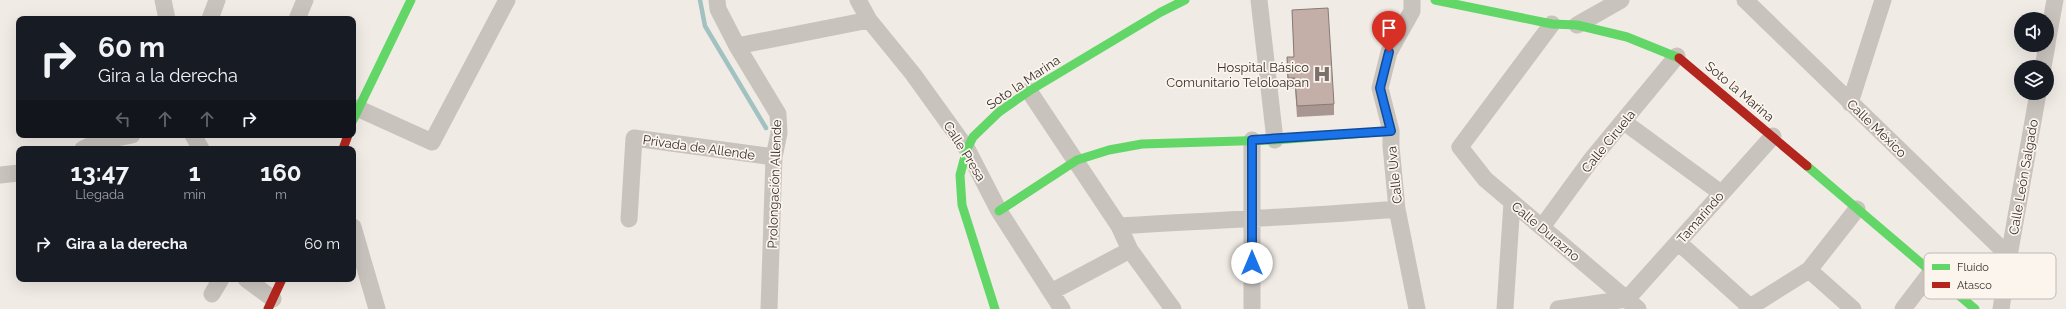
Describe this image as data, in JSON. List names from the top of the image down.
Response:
{
  "streets": {
    "street": [
      "Soto la Marina",
      "Calle México",
      "Calle Ciruela",
      "Privada de Allende",
      "Calle Presa",
      "Calle Uva",
      "Calle León Salgado",
      "Prolongación Allende",
      "Tamarindo",
      "Calle Durazno"
    ]
  },
  "crossings": [
    ["Soto la Marina", "Calle Ciruela"],
    ["Soto la Marina", "Calle Presa"],
    ["Soto la Marina", "Tamarindo"],
    ["Soto la Marina", "Calle Durazno"],
    ["Calle Ciruela", "Calle Durazno"],
    ["Privada de Allende", "Prolongación Allende"],
    ["Tamarindo", "Calle Durazno"]
  ],
  "places": {
    "hospital": ["Hospital Básico Comunitario Teloloapan"]
  },
  "legend": ["Fluido", "Atasco"],
  "page": {
    "turn": ["60 m", "Gira a la derecha"],
    "eta": [
      "13:47",
      "Llegada",
      "1",
      "min",
      "160",
      "m"
    ],
    "list": [
      {
        "name": "Gira a la derecha",
        "value": "60 m"
      }
    ]
  }
}
